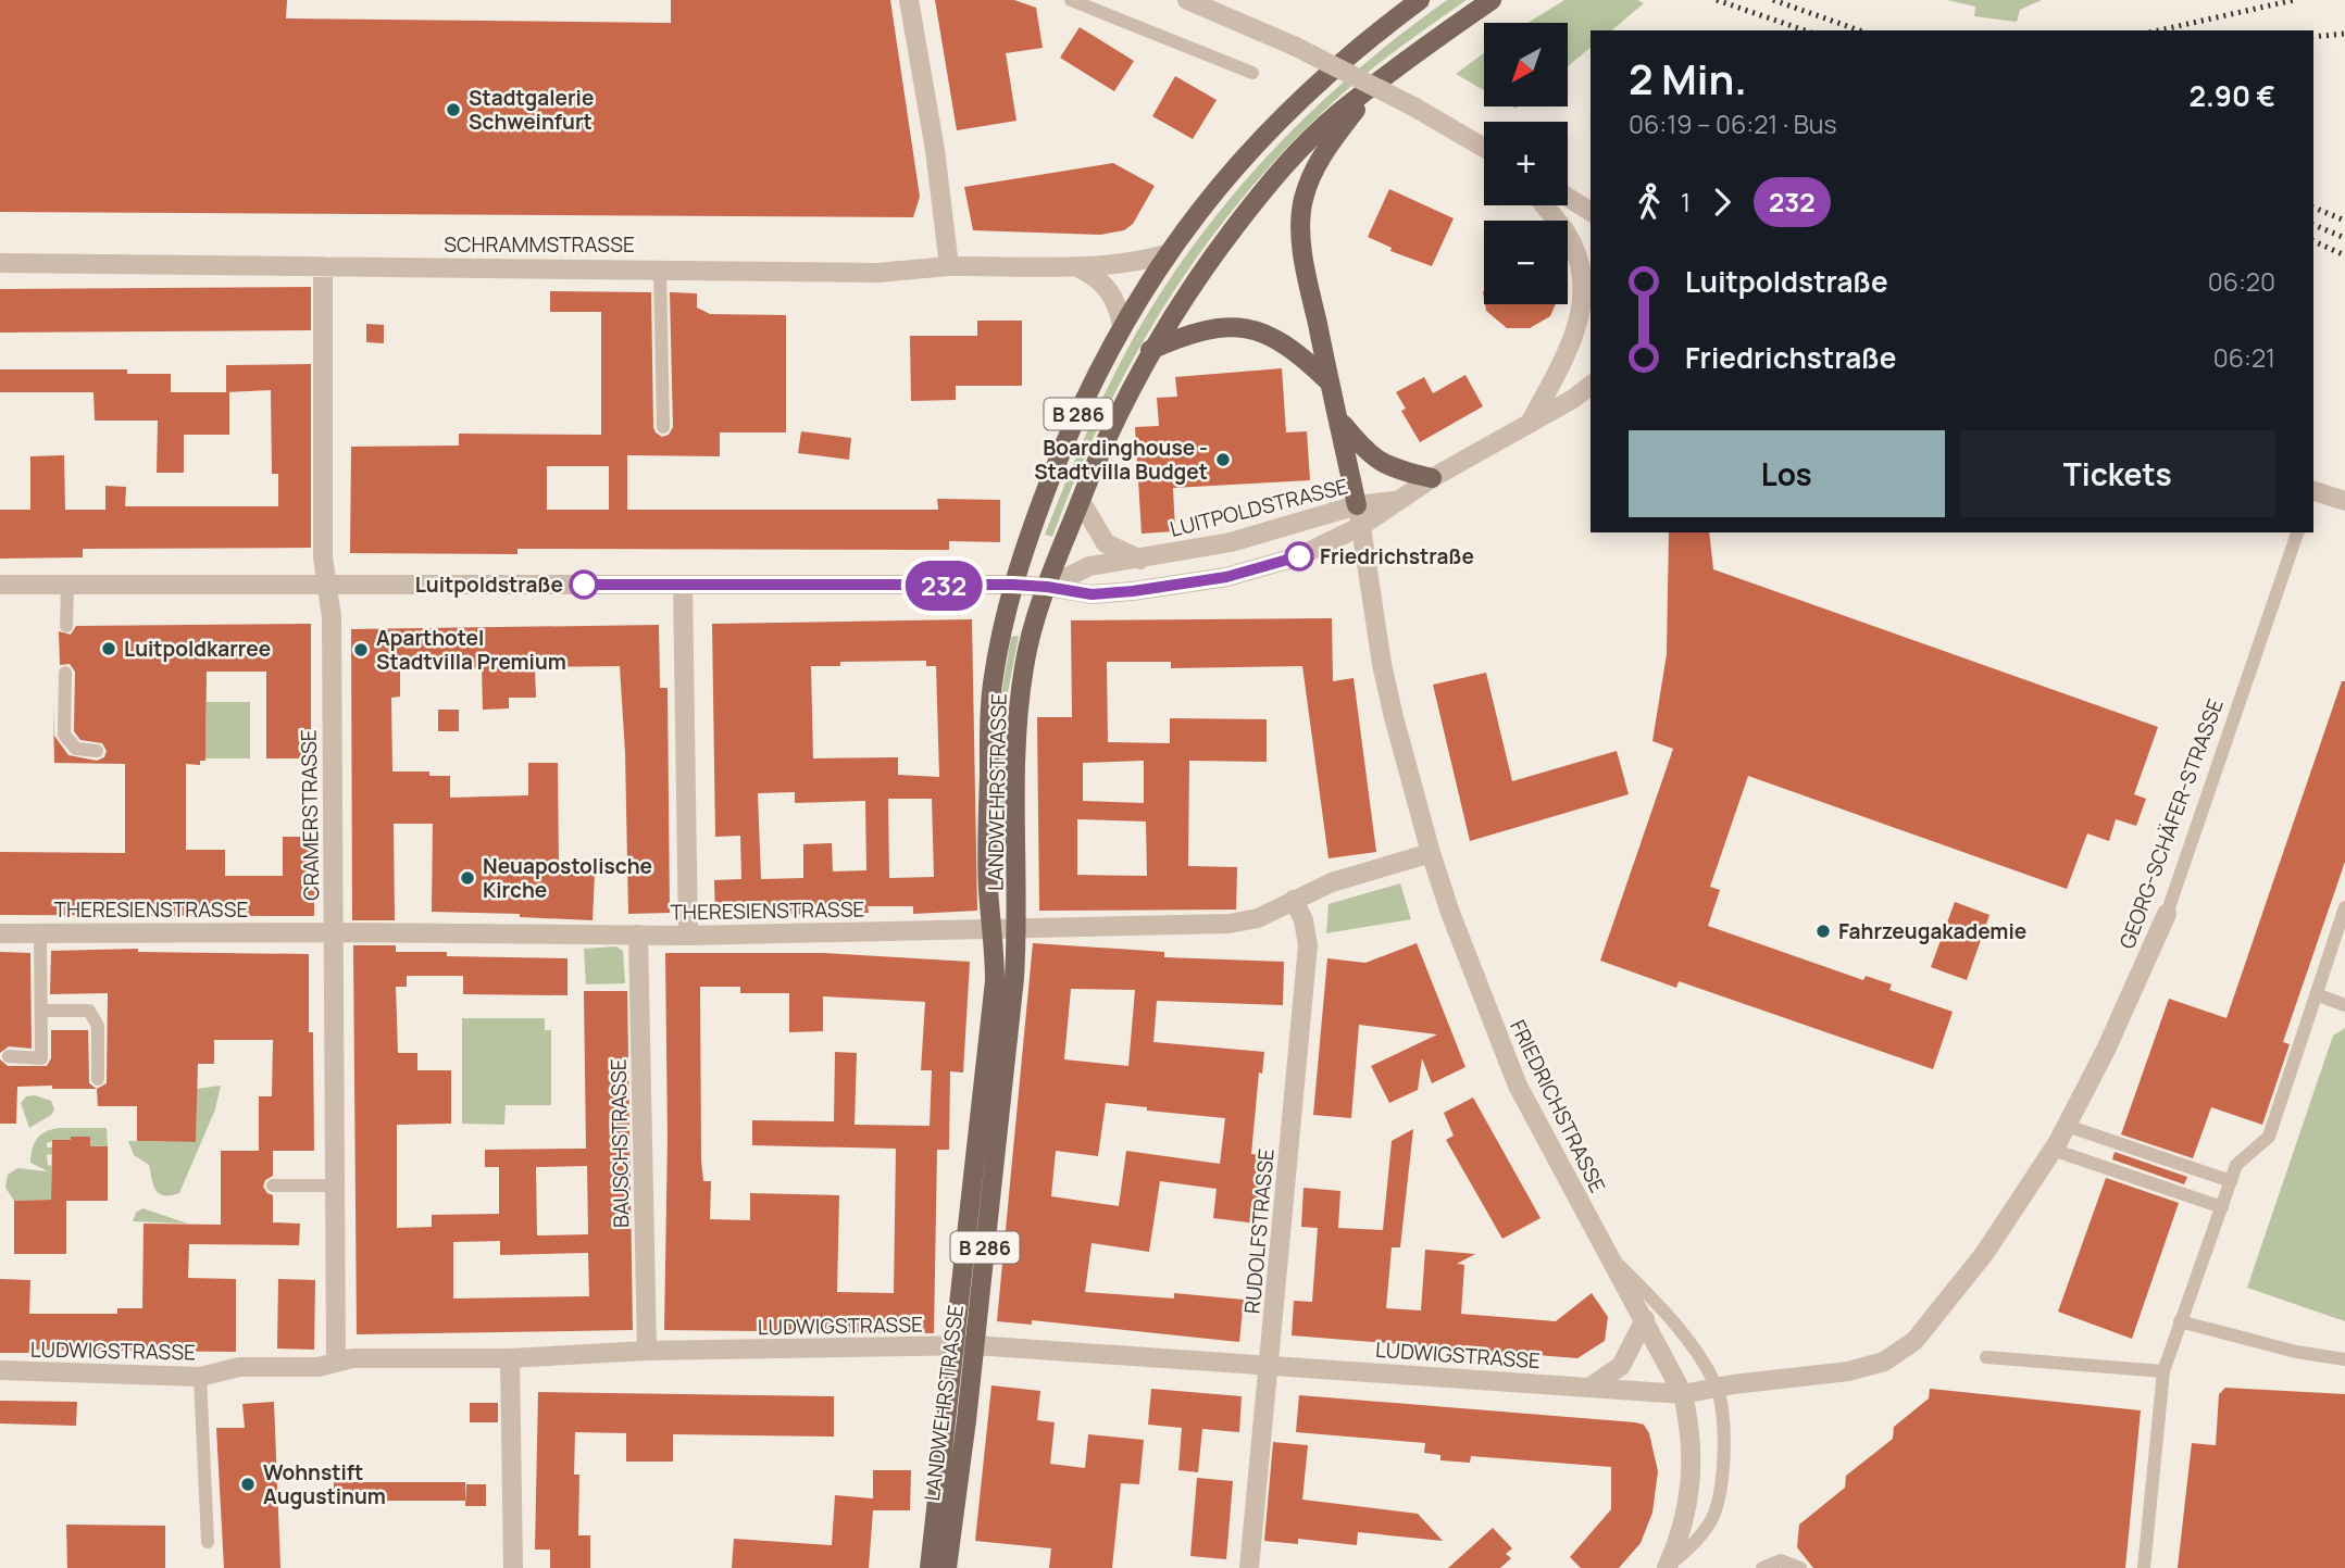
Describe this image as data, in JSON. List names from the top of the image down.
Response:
{
  "streets": {
    "main road": ["B 286", "LANDWEHRSTRASSE"],
    "street": [
      "SCHRAMMSTRASSE",
      "LUITPOLDSTRASSE",
      "CRAMERSTRASSE",
      "GEORG-SCHÄFER-STRASSE",
      "THERESIENSTRASSE",
      "FRIEDRICHSTRASSE",
      "BAUSCHSTRASSE",
      "RUDOLFSTRASSE",
      "LUDWIGSTRASSE"
    ]
  },
  "crossings": [
    ["SCHRAMMSTRASSE", "LANDWEHRSTRASSE"],
    ["SCHRAMMSTRASSE", "CRAMERSTRASSE"],
    ["LUITPOLDSTRASSE", "LANDWEHRSTRASSE"],
    ["LUITPOLDSTRASSE", "CRAMERSTRASSE"],
    ["LUITPOLDSTRASSE", "FRIEDRICHSTRASSE"],
    ["LANDWEHRSTRASSE", "THERESIENSTRASSE"],
    ["LANDWEHRSTRASSE", "FRIEDRICHSTRASSE"],
    ["LANDWEHRSTRASSE", "LUDWIGSTRASSE"],
    ["CRAMERSTRASSE", "THERESIENSTRASSE"],
    ["CRAMERSTRASSE", "LUDWIGSTRASSE"],
    ["GEORG-SCHÄFER-STRASSE", "FRIEDRICHSTRASSE"],
    ["GEORG-SCHÄFER-STRASSE", "LUDWIGSTRASSE"],
    ["THERESIENSTRASSE", "FRIEDRICHSTRASSE"],
    ["THERESIENSTRASSE", "BAUSCHSTRASSE"],
    ["THERESIENSTRASSE", "RUDOLFSTRASSE"],
    ["FRIEDRICHSTRASSE", "LUDWIGSTRASSE"],
    ["BAUSCHSTRASSE", "LUDWIGSTRASSE"],
    ["RUDOLFSTRASSE", "LUDWIGSTRASSE"]
  ],
  "places": [
    "Stadtgalerie Schweinfurt",
    "Boardinghouse - Stadtvilla Budget",
    "Friedrichstraße",
    "Luitpoldstraße",
    "Luitpoldkarree",
    "Aparthotel Stadtvilla Premium",
    "Neuapostolische Kirche",
    "Fahrzeugakademie",
    "Wohnstift Augustinum"
  ],
  "lines": ["bus line 232"],
  "north": "bottom left",
  "page": {
    "on_map": "232",
    "map_buttons": ["+", "−"],
    "heading": ["2 Min.", "06:19 – 06:21 · Bus", "2.90 €"],
    "legs": ["1", "232"],
    "list": [
      {
        "name": "Luitpoldstraße",
        "value": "06:20"
      },
      {
        "name": "Friedrichstraße",
        "value": "06:21"
      }
    ],
    "buttons": ["Los", "Tickets"]
  }
}
